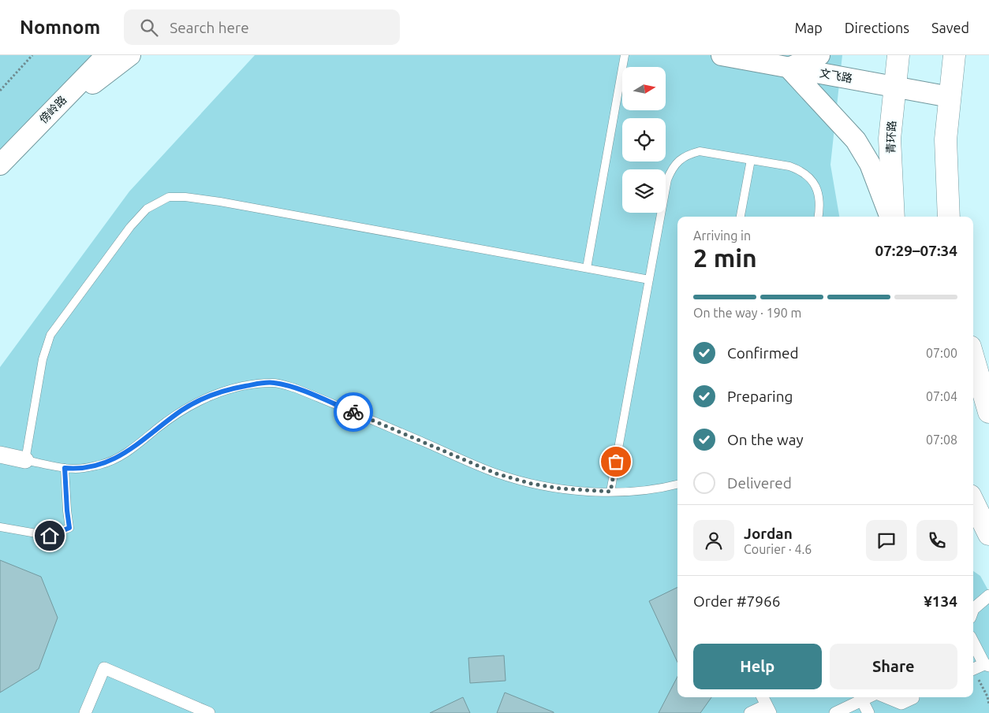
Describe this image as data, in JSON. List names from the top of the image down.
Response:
{
  "streets": {
    "main road": ["青环路"],
    "street": ["文飞路", "傍岭路"]
  },
  "crossings": [
    ["文飞路", "青环路"]
  ],
  "north": "right",
  "page": {
    "header": "Nomnom",
    "search": "Search here",
    "nav": ["Map", "Directions", "Saved"],
    "heading": ["2 min", "Arriving in", "07:29–07:34"],
    "panel": [
      "Jordan",
      "Courier · 4.6",
      "Order #7966",
      "¥134"
    ],
    "bar": "On the way · 190 m",
    "list": [
      ["Confirmed", "07:00"],
      ["Preparing", "07:04"],
      ["On the way", "07:08"],
      "Delivered"
    ],
    "buttons": ["Help", "Share"]
  }
}
